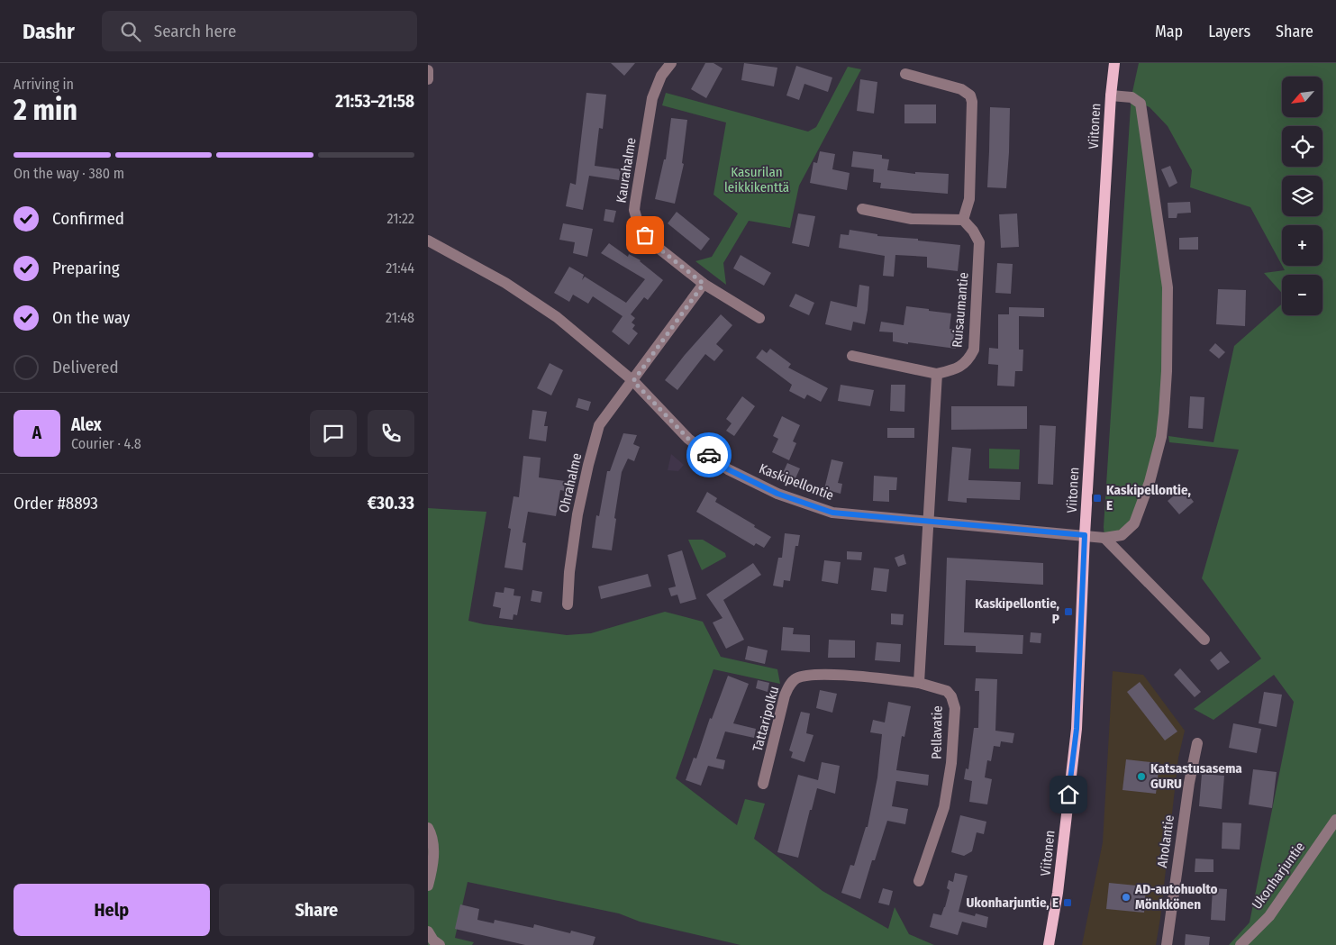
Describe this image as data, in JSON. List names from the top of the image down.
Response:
{
  "streets": {
    "main road": ["Viitonen"],
    "street": [
      "Kaurahalme",
      "Ruisaumantie",
      "Kaskipellontie",
      "Ohrahalme",
      "Tattaripolku",
      "Pellavatie",
      "Aholantie",
      "Ukonharjuntie"
    ]
  },
  "crossings": [
    ["Viitonen", "Kaskipellontie"],
    ["Kaskipellontie", "Ohrahalme"],
    ["Tattaripolku", "Pellavatie"]
  ],
  "parks": ["Kasurilan leikkikenttä"],
  "places": {
    "transit": ["Kaskipellontie, E", "Kaskipellontie, P", "Ukonharjuntie, E"],
    "other": ["Katsastusasema GURU", "AD-autohuolto Mönkkönen"]
  },
  "north": "bottom left",
  "page": {
    "header": "Dashr",
    "search": "Search here",
    "nav": ["Map", "Layers", "Share"],
    "heading": ["2 min", "Arriving in", "21:53–21:58"],
    "panel": [
      "Alex",
      "Courier · 4.8",
      "Order #8893",
      "€30.33"
    ],
    "map_buttons": ["+", "−"],
    "bar": "On the way · 380 m",
    "list": [
      ["Confirmed", "21:22"],
      ["Preparing", "21:44"],
      ["On the way", "21:48"],
      "Delivered"
    ],
    "round": "A",
    "buttons": ["Help", "Share"]
  }
}
